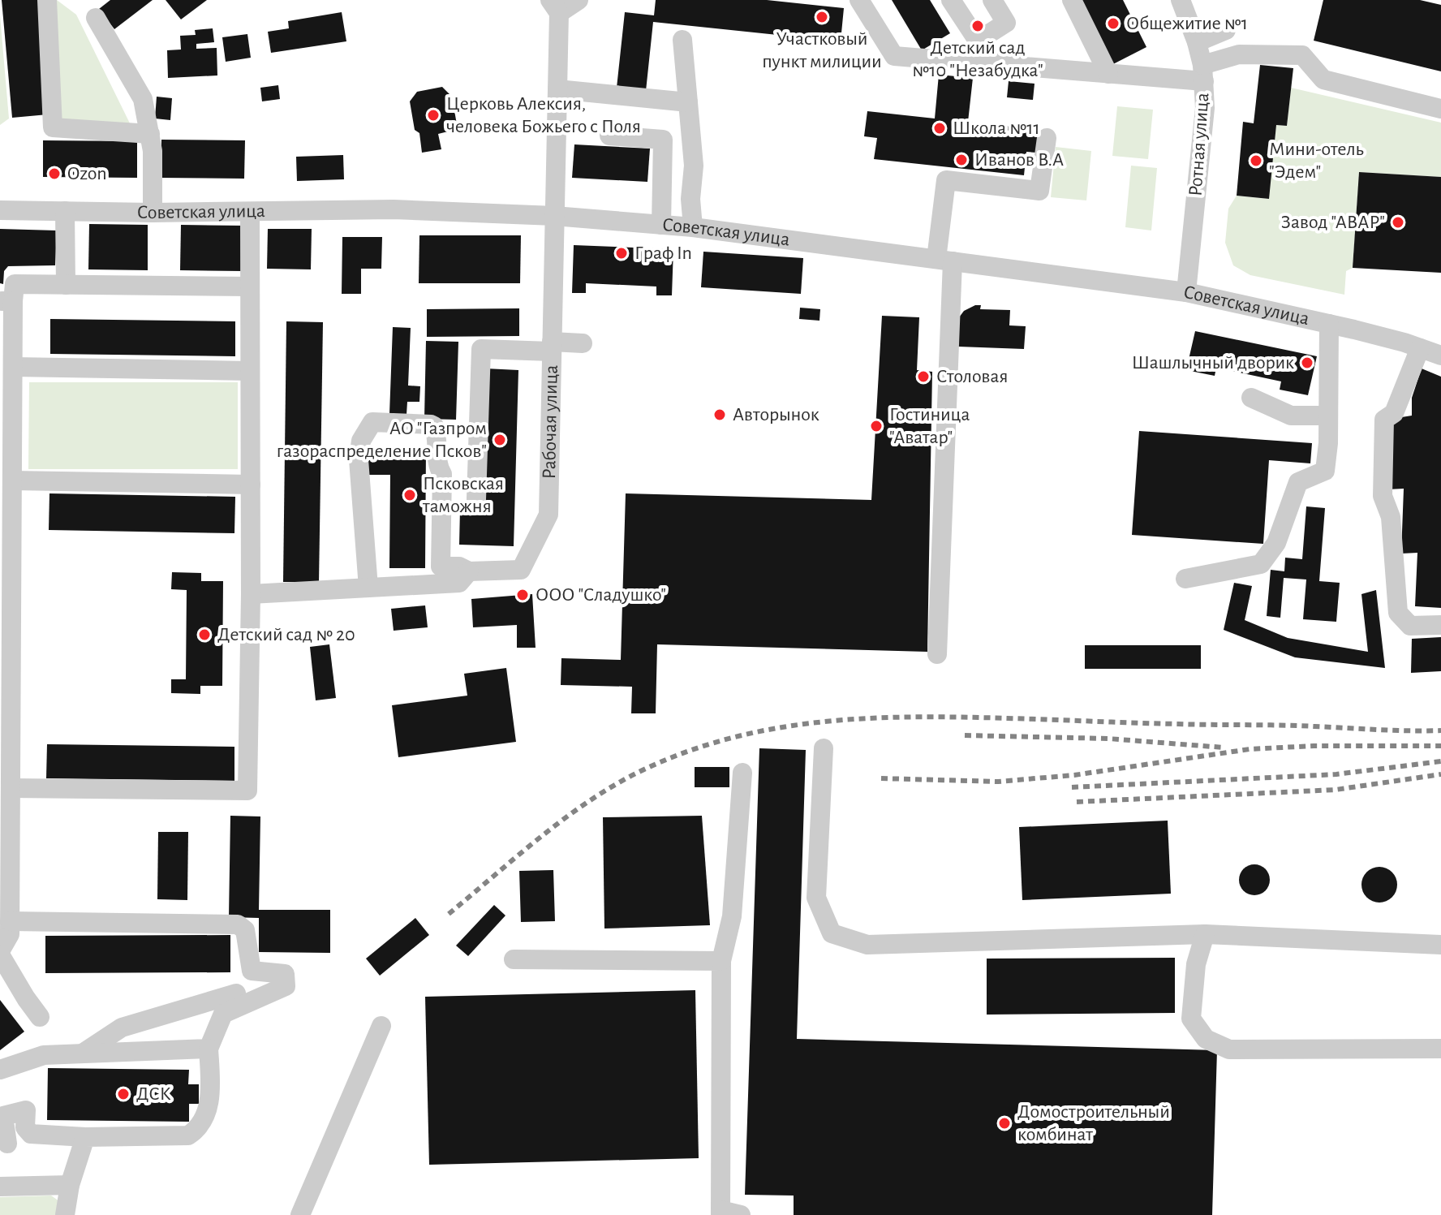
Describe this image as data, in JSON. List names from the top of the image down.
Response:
{
  "streets": {
    "street": ["Ротная улица", "Советская улица", "Рабочая улица"]
  },
  "crossings": [
    ["Ротная улица", "Советская улица"],
    ["Советская улица", "Рабочая улица"]
  ],
  "places": [
    "Участковый пункт милиции",
    "Общежитие №1",
    "Детский сад №10 \"Незабудка\"",
    "Церковь Алексия, человека Божьего с Поля",
    "Школа №11",
    "Иванов В.А",
    "Мини-отель \"Эдем\"",
    "Ozon",
    "Завод \"АВАР\"",
    "Граф In",
    "Шашлычный дворик",
    "Столовая",
    "Авторынок",
    "Гостиница \"Аватар\"",
    "АО \"Газпром газораспределение Псков\"",
    "Псковская таможня",
    "ООО \"Сладушко\"",
    "Детский сад № 20",
    "ДСК",
    "Домостроительный комбинат"
  ]
}
